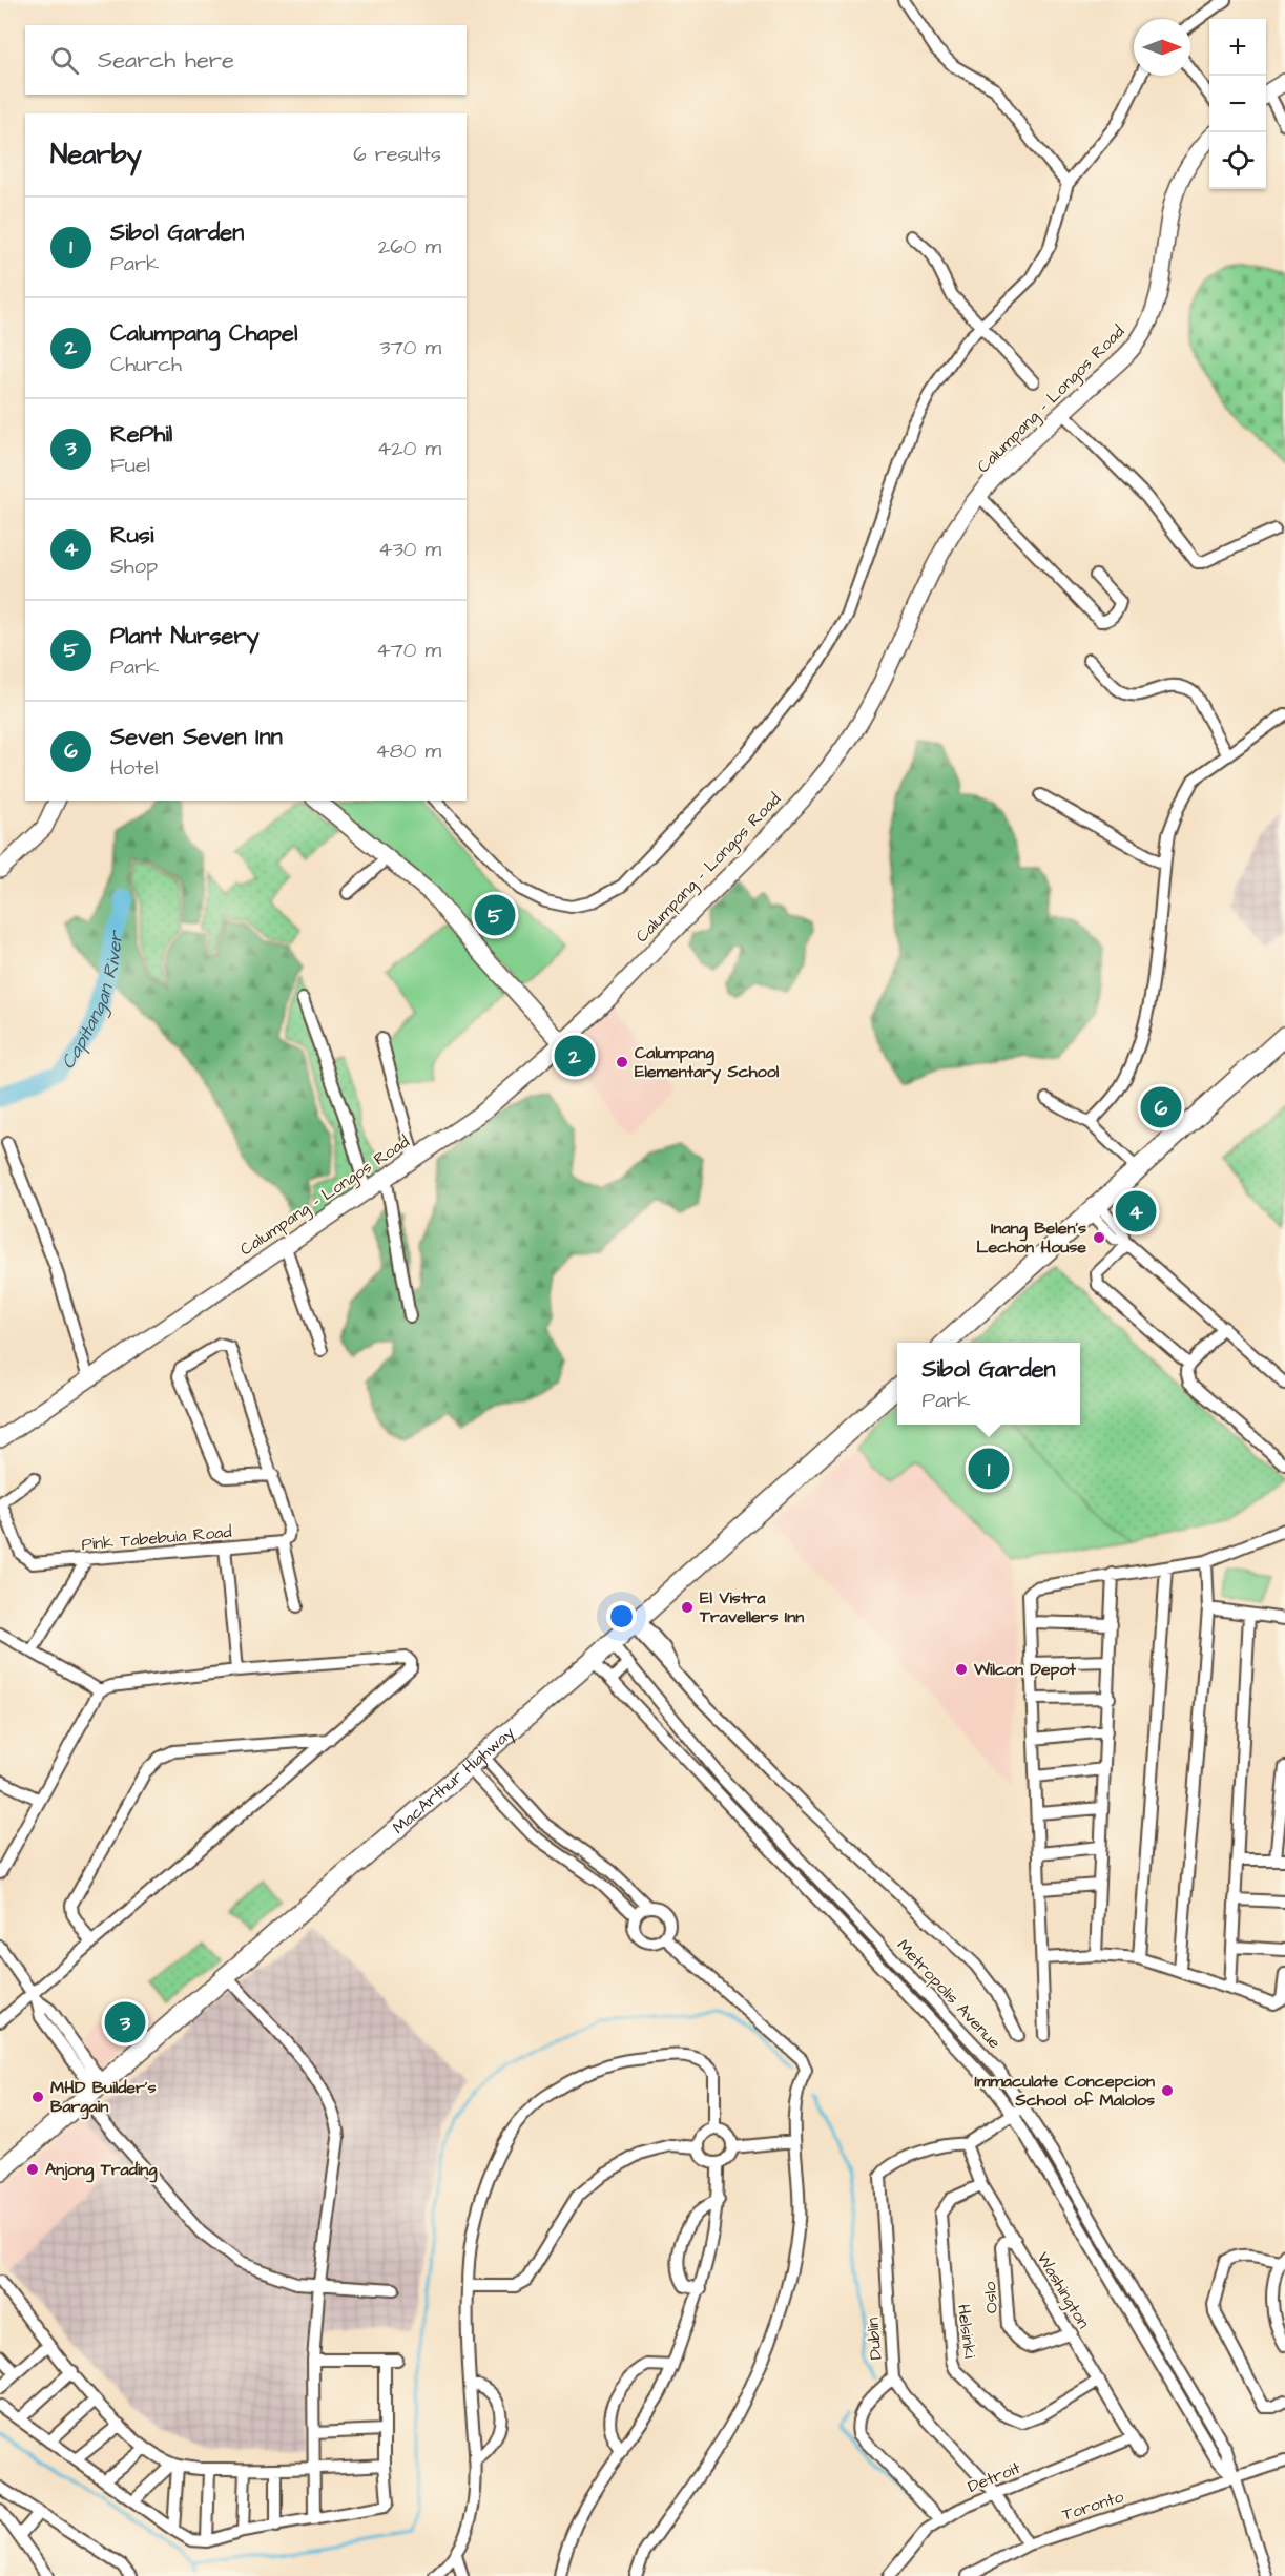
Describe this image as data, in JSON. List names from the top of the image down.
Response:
{
  "streets": {
    "highway": ["MacArthur Highway"],
    "street": [
      "Calumpang - Longos Road",
      "Pink Tabebuia Road",
      "Metropolis Avenue",
      "Washington",
      "Oslo",
      "Helsinki",
      "Dublin",
      "Detroit",
      "Toronto"
    ]
  },
  "crossings": [
    ["MacArthur Highway", "Metropolis Avenue"],
    ["Metropolis Avenue", "Toronto"],
    ["Washington", "Oslo"],
    ["Washington", "Helsinki"],
    ["Washington", "Dublin"],
    ["Washington", "Detroit"],
    ["Dublin", "Detroit"],
    ["Dublin", "Toronto"]
  ],
  "water": ["Capitangan River"],
  "places": [
    "Calumpang Elementary School",
    "Inang Belen's Lechon House",
    "El Vistra Travellers Inn",
    "Wilcon Depot",
    "Immaculate Concepcion School of Malolos",
    "MHD Builder’s Bargain",
    "Anjong Trading"
  ],
  "north": "right",
  "page": {
    "map_buttons": ["+", "−"],
    "search": "Search here",
    "heading": ["Nearby", "6 results"],
    "list": [
      {
        "mark": "1",
        "name": "Sibol Garden",
        "note": "Park",
        "value": "260 m"
      },
      {
        "mark": "2",
        "name": "Calumpang Chapel",
        "note": "Church",
        "value": "370 m"
      },
      {
        "mark": "3",
        "name": "RePhil",
        "note": "Fuel",
        "value": "420 m"
      },
      {
        "mark": "4",
        "name": "Rusi",
        "note": "Shop",
        "value": "430 m"
      },
      {
        "mark": "5",
        "name": "Plant Nursery",
        "note": "Park",
        "value": "470 m"
      },
      {
        "mark": "6",
        "name": "Seven Seven Inn",
        "note": "Hotel",
        "value": "480 m"
      }
    ],
    "pins": [
      "5",
      "2",
      "6",
      "4",
      "1",
      "3"
    ],
    "popup": ["Sibol Garden", "Park"]
  }
}
